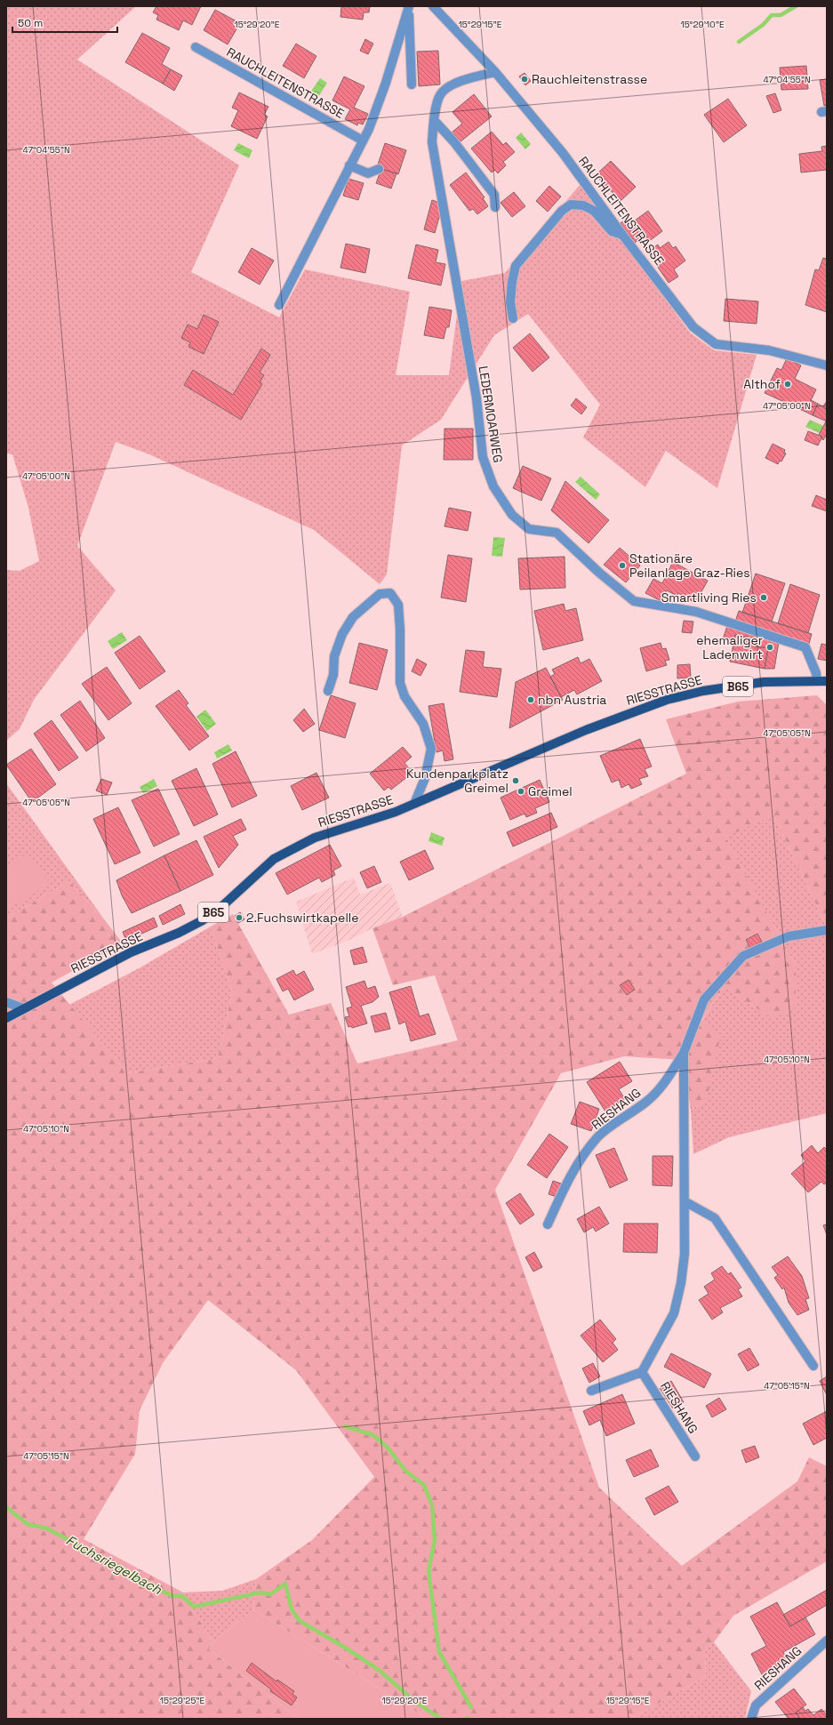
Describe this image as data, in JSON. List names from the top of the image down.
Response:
{
  "streets": {
    "main road": ["B65", "RIESSTRASSE"],
    "street": ["RAUCHLEITENSTRASSE", "LEDERMOARWEG", "RIESHANG"]
  },
  "crossings": [
    ["RAUCHLEITENSTRASSE", "LEDERMOARWEG"],
    ["LEDERMOARWEG", "RIESSTRASSE"]
  ],
  "water": ["Fuchsriegelbach"],
  "places": [
    "Rauchleitenstrasse",
    "Althof",
    "Stationäre Peilanlage Graz-Ries",
    "Smartliving Ries",
    "ehemaliger Ladenwirt",
    "nbn Austria",
    "Kundenparkplatz Greimel",
    "Greimel",
    "2.Fuchswirtkapelle"
  ],
  "scale_bar": "50 m",
  "coordinates": [
    "15°29'20\"E",
    "15°29'15\"E",
    "15°29'10\"E",
    "47°04'55\"N",
    "47°05'00\"N",
    "47°05'05\"N",
    "47°05'10\"N",
    "47°05'15\"N",
    "15°29'25\"E"
  ]
}
